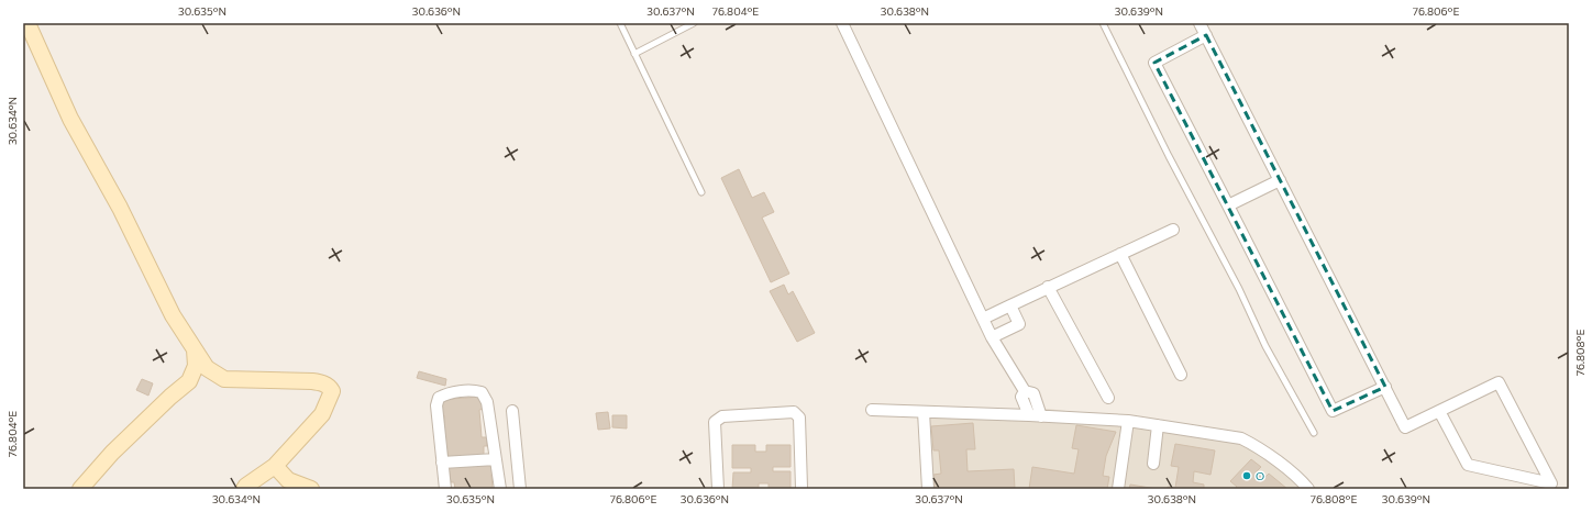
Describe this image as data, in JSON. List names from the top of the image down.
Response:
{
  "places": ["O"],
  "coordinates": [
    "30.635°N",
    "30.636°N",
    "30.637°N",
    "76.804°E",
    "30.638°N",
    "30.639°N",
    "76.806°E",
    "30.634°N",
    "76.808°E"
  ]
}
